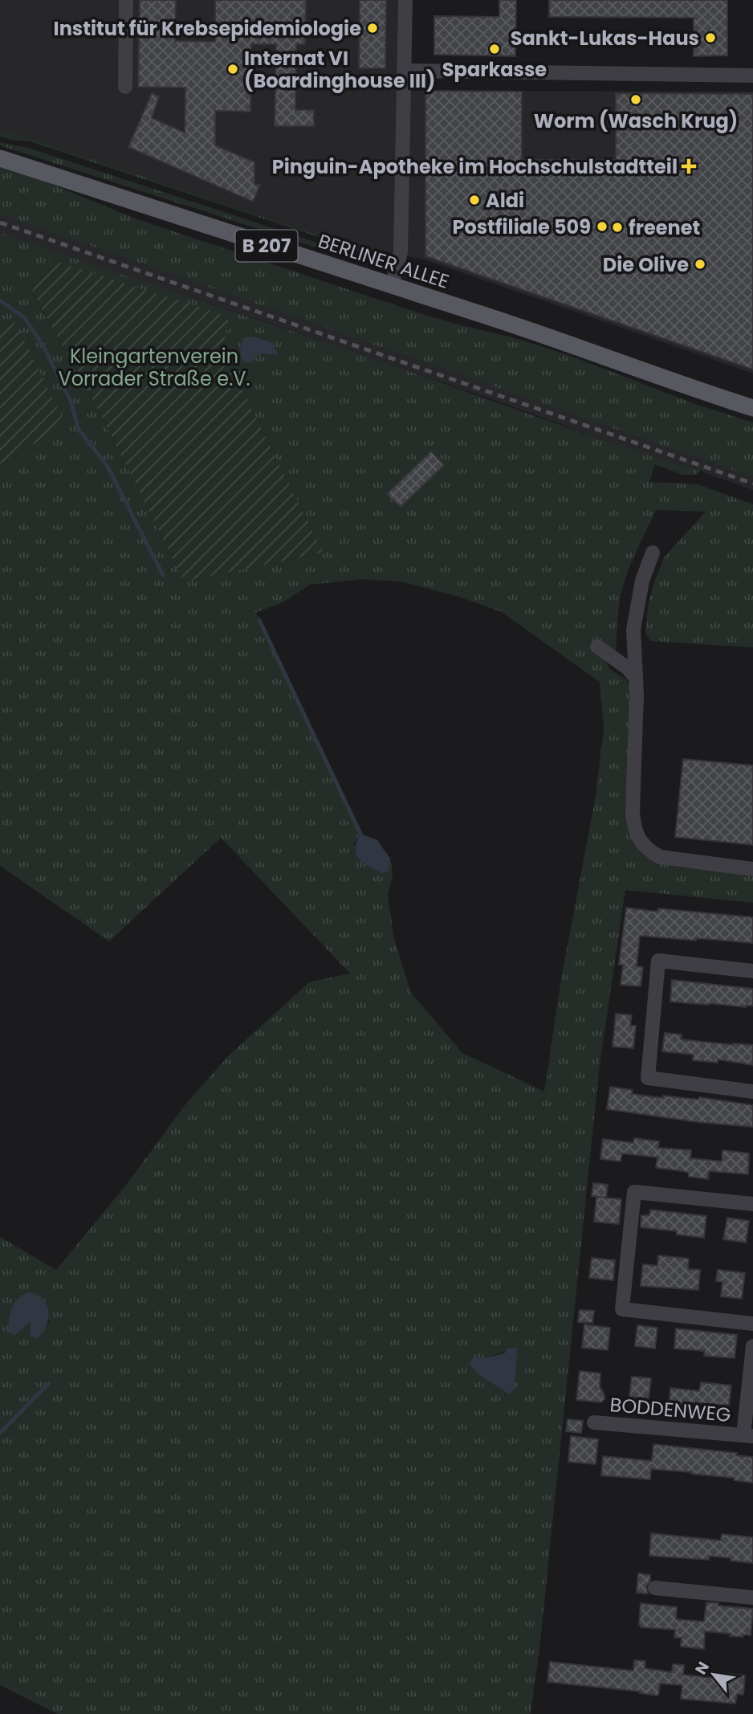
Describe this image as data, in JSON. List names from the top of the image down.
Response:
{
  "streets": {
    "main road": ["B 207", "BERLINER ALLEE"],
    "street": ["BODDENWEG"]
  },
  "parks": ["Kleingartenverein Vorrader Straße e.V."],
  "places": {
    "other": [
      "Institut für Krebsepidemiologie",
      "Sankt-Lukas-Haus",
      "Sparkasse",
      "Internat VI (Boardinghouse III)",
      "Worm (Wasch Krug)",
      "Aldi",
      "Postfiliale 509",
      "freenet",
      "Die Olive"
    ],
    "health": ["Pinguin-Apotheke im Hochschulstadtteil"]
  },
  "north": "top left"
}
